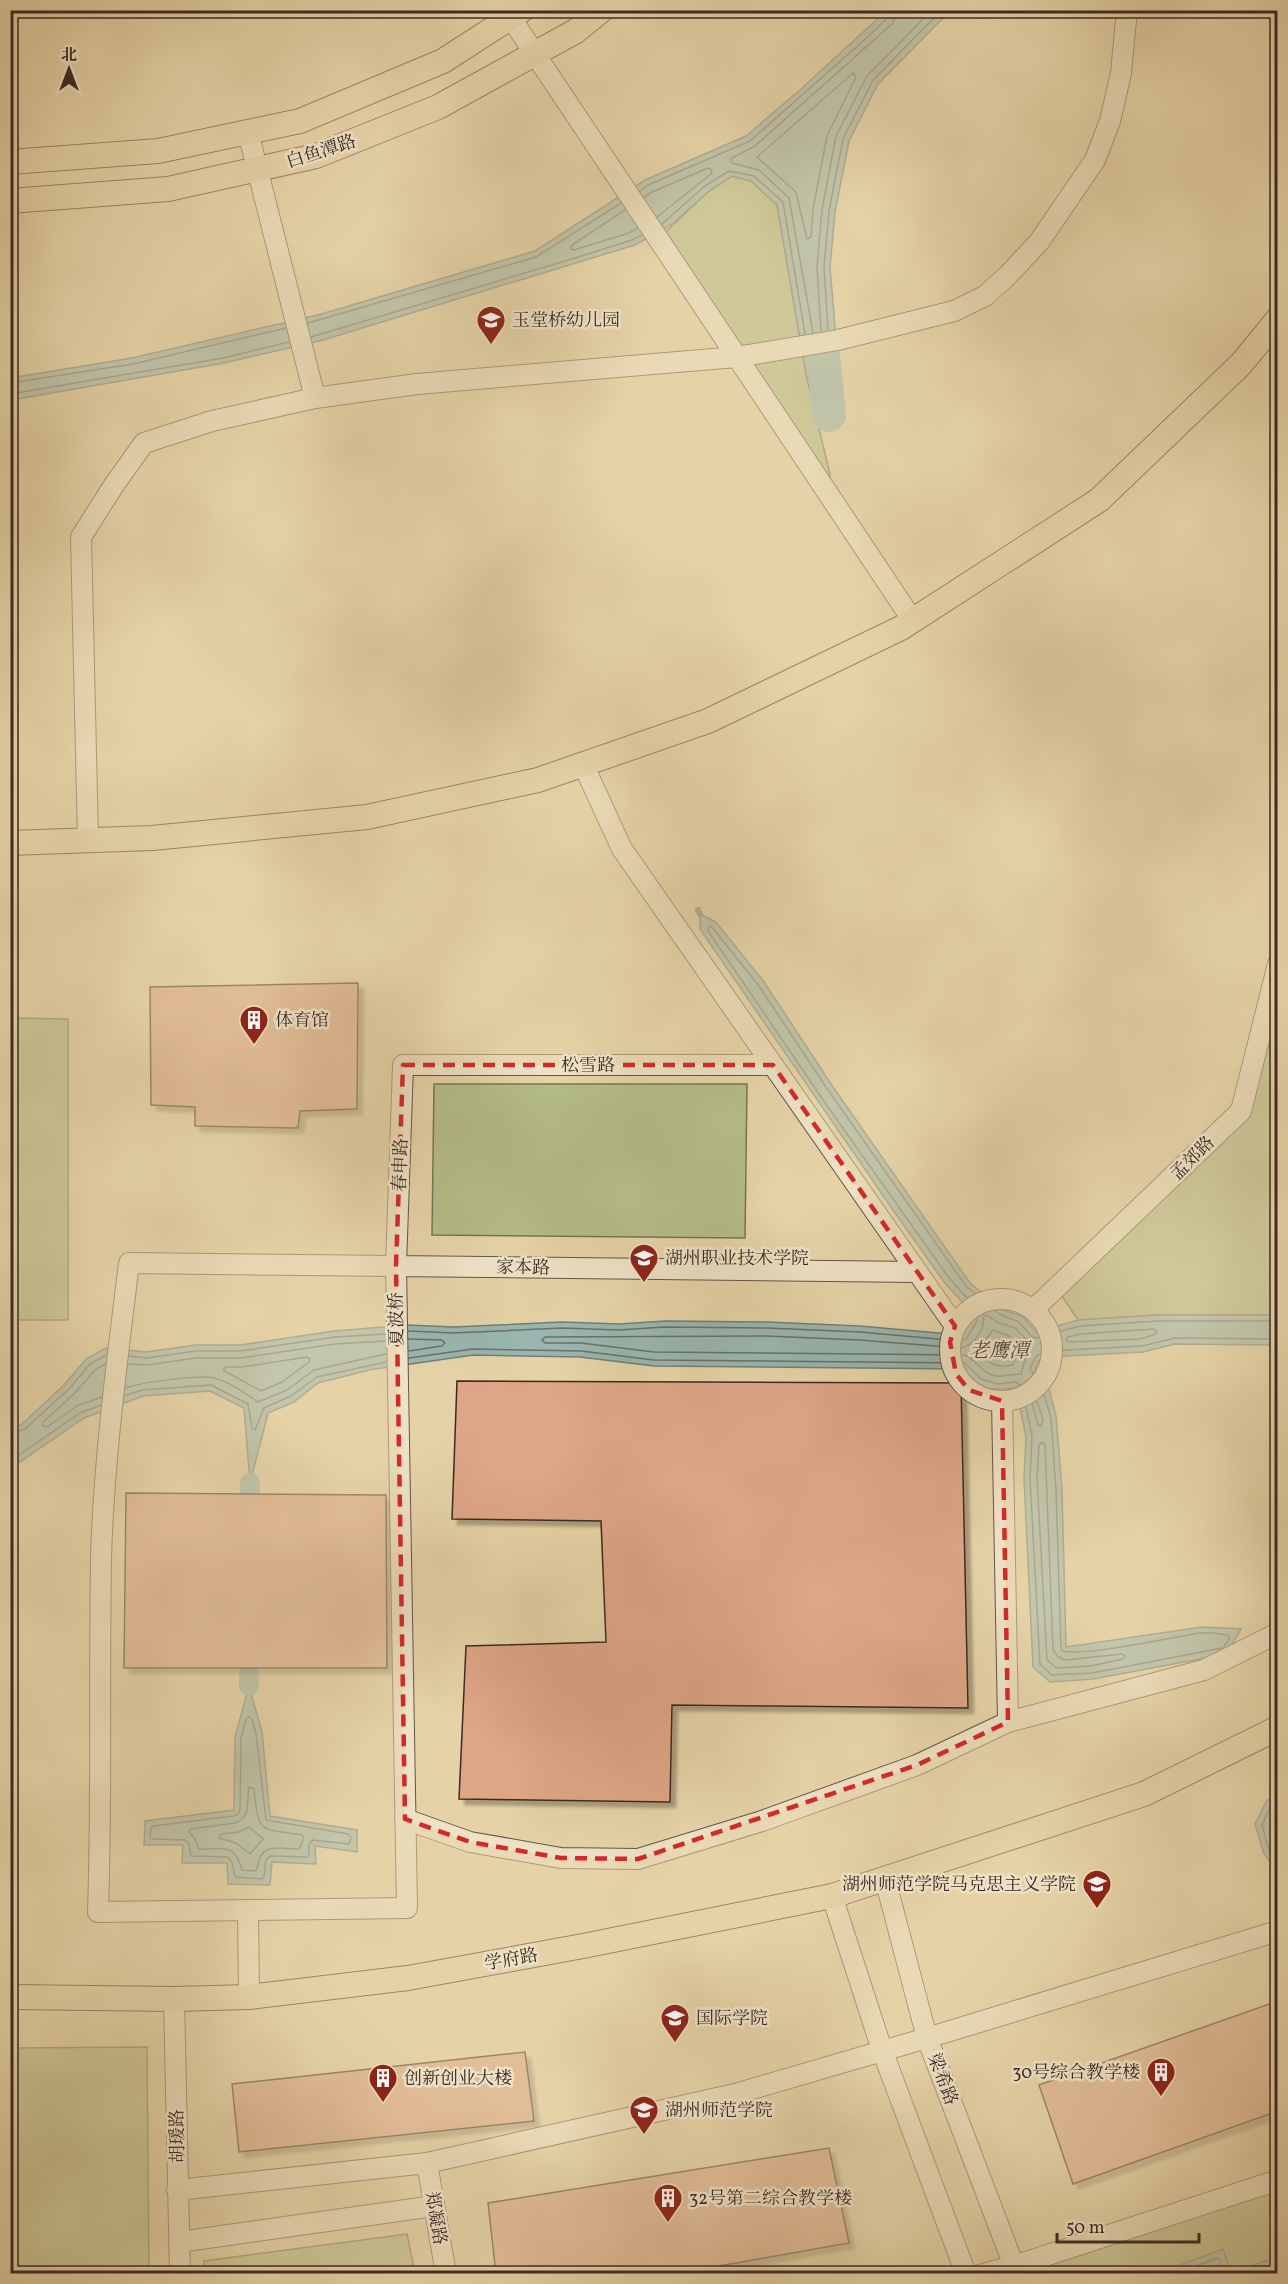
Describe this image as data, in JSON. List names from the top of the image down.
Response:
{
  "streets": {
    "main road": ["白鱼潭路", "学府路"],
    "street": [
      "松雪路",
      "孟郊路",
      "春申路",
      "家本路",
      "夏波桥",
      "梁希路",
      "胡瑗路",
      "郑凝路"
    ]
  },
  "crossings": [
    ["松雪路", "春申路"],
    ["春申路", "家本路"],
    ["春申路", "夏波桥"],
    ["家本路", "夏波桥"],
    ["学府路", "梁希路"],
    ["学府路", "胡瑗路"]
  ],
  "water": ["老鹰潭"],
  "places": {
    "school or university": [
      "玉堂桥幼儿园",
      "湖州职业技术学院",
      "湖州师范学院马克思主义学院",
      "国际学院",
      "湖州师范学院"
    ],
    "building": [
      "体育馆",
      "30号综合教学楼",
      "创新创业大楼",
      "32号第二综合教学楼"
    ]
  },
  "scale_bar": "50 m",
  "north": "top"
}
